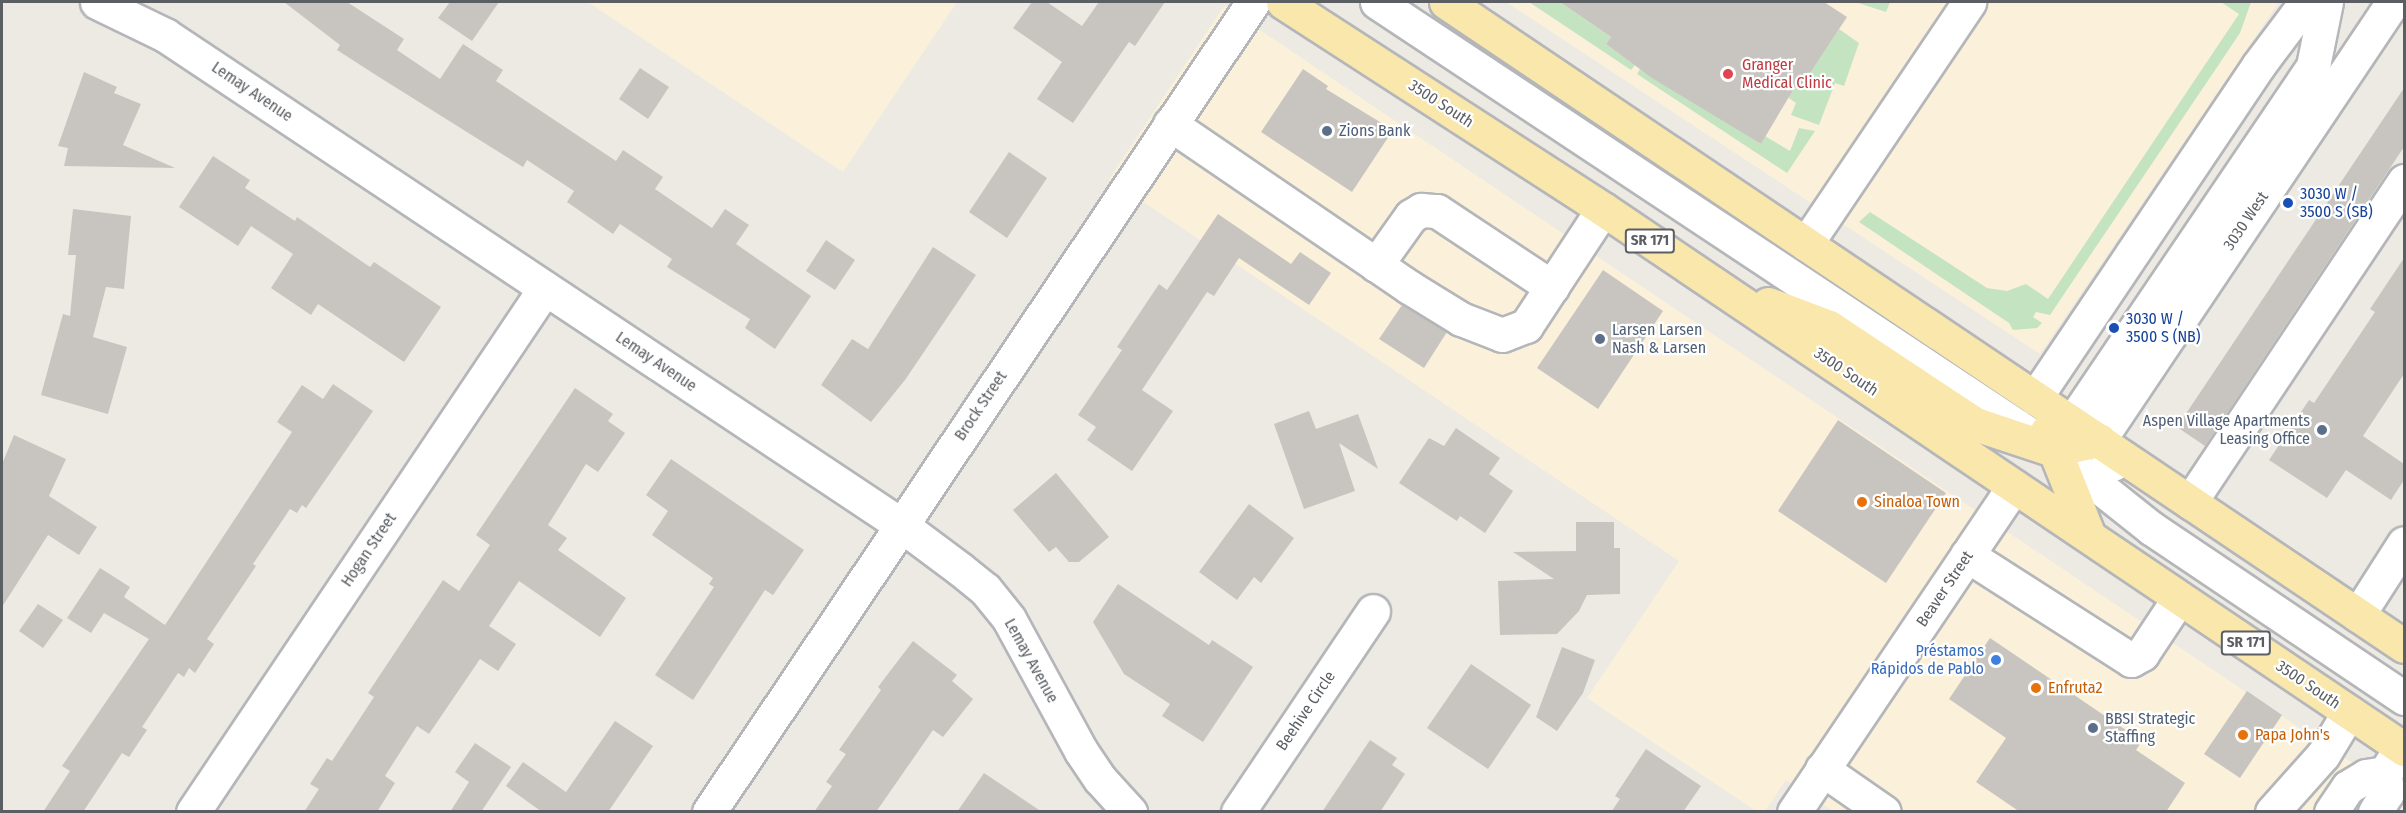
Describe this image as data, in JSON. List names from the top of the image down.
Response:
{
  "streets": {
    "main road": ["3500 South", "SR 171"],
    "street": [
      "Lemay Avenue",
      "3030 West",
      "Brock Street",
      "Hogan Street",
      "Beaver Street",
      "Beehive Circle"
    ]
  },
  "crossings": [
    ["Lemay Avenue", "Brock Street"],
    ["Lemay Avenue", "Hogan Street"],
    ["3500 South", "Beaver Street"]
  ],
  "places": [
    "Granger Medical Clinic",
    "Zions Bank",
    "3030 W / 3500 S (SB)",
    "3030 W / 3500 S (NB)",
    "Larsen Larsen Nash & Larsen",
    "Aspen Village Apartments Leasing Office",
    "Sinaloa Town",
    "Préstamos Rápidos de Pablo",
    "Enfruta2",
    "BBSI Strategic Staffing",
    "Papa John's"
  ]
}
